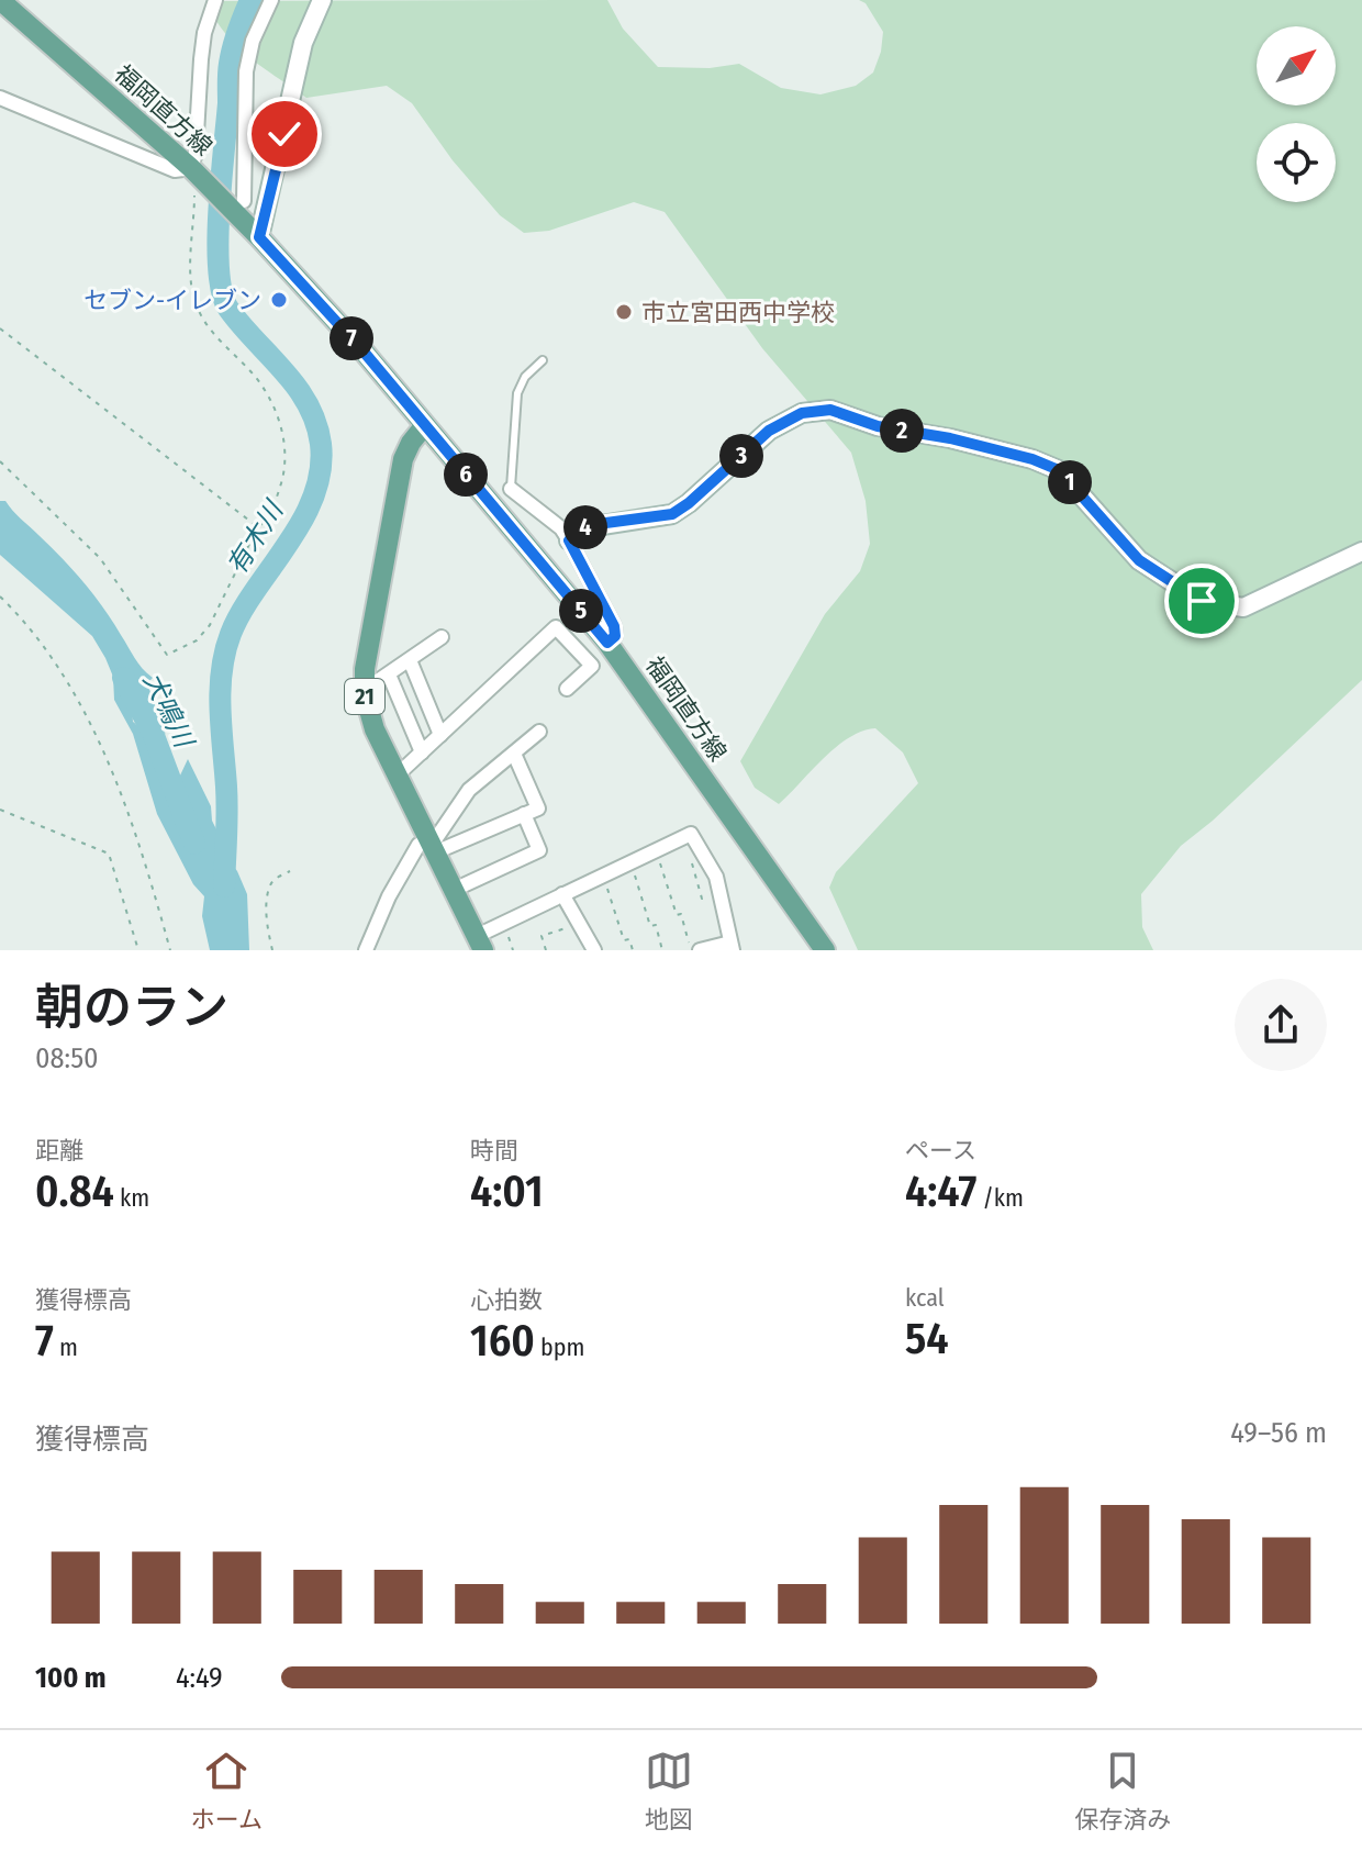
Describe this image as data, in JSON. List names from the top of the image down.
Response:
{
  "streets": {
    "main road": ["福岡直方線", "21"]
  },
  "crossings": [
    ["福岡直方線", "21"]
  ],
  "water": ["有木川", "犬鳴川"],
  "places": ["セブン-イレブン", "市立宮田西中学校"],
  "north": "top right",
  "page": {
    "pins": [
      "7",
      "2",
      "3",
      "6",
      "1",
      "4",
      "5"
    ],
    "heading": ["朝のラン", "08:50"],
    "stats": [
      ["距離", "0.84 km"],
      ["時間", "4:01"],
      ["ペース", "4:47 /km"],
      ["獲得標高", "7 m"],
      ["心拍数", "160 bpm"],
      ["kcal", "54"]
    ],
    "chart": ["獲得標高", "49–56 m"],
    "list": [
      {
        "name": "100 m",
        "note": "4:49"
      }
    ],
    "tabs": ["ホーム", "地図", "保存済み"]
  }
}
